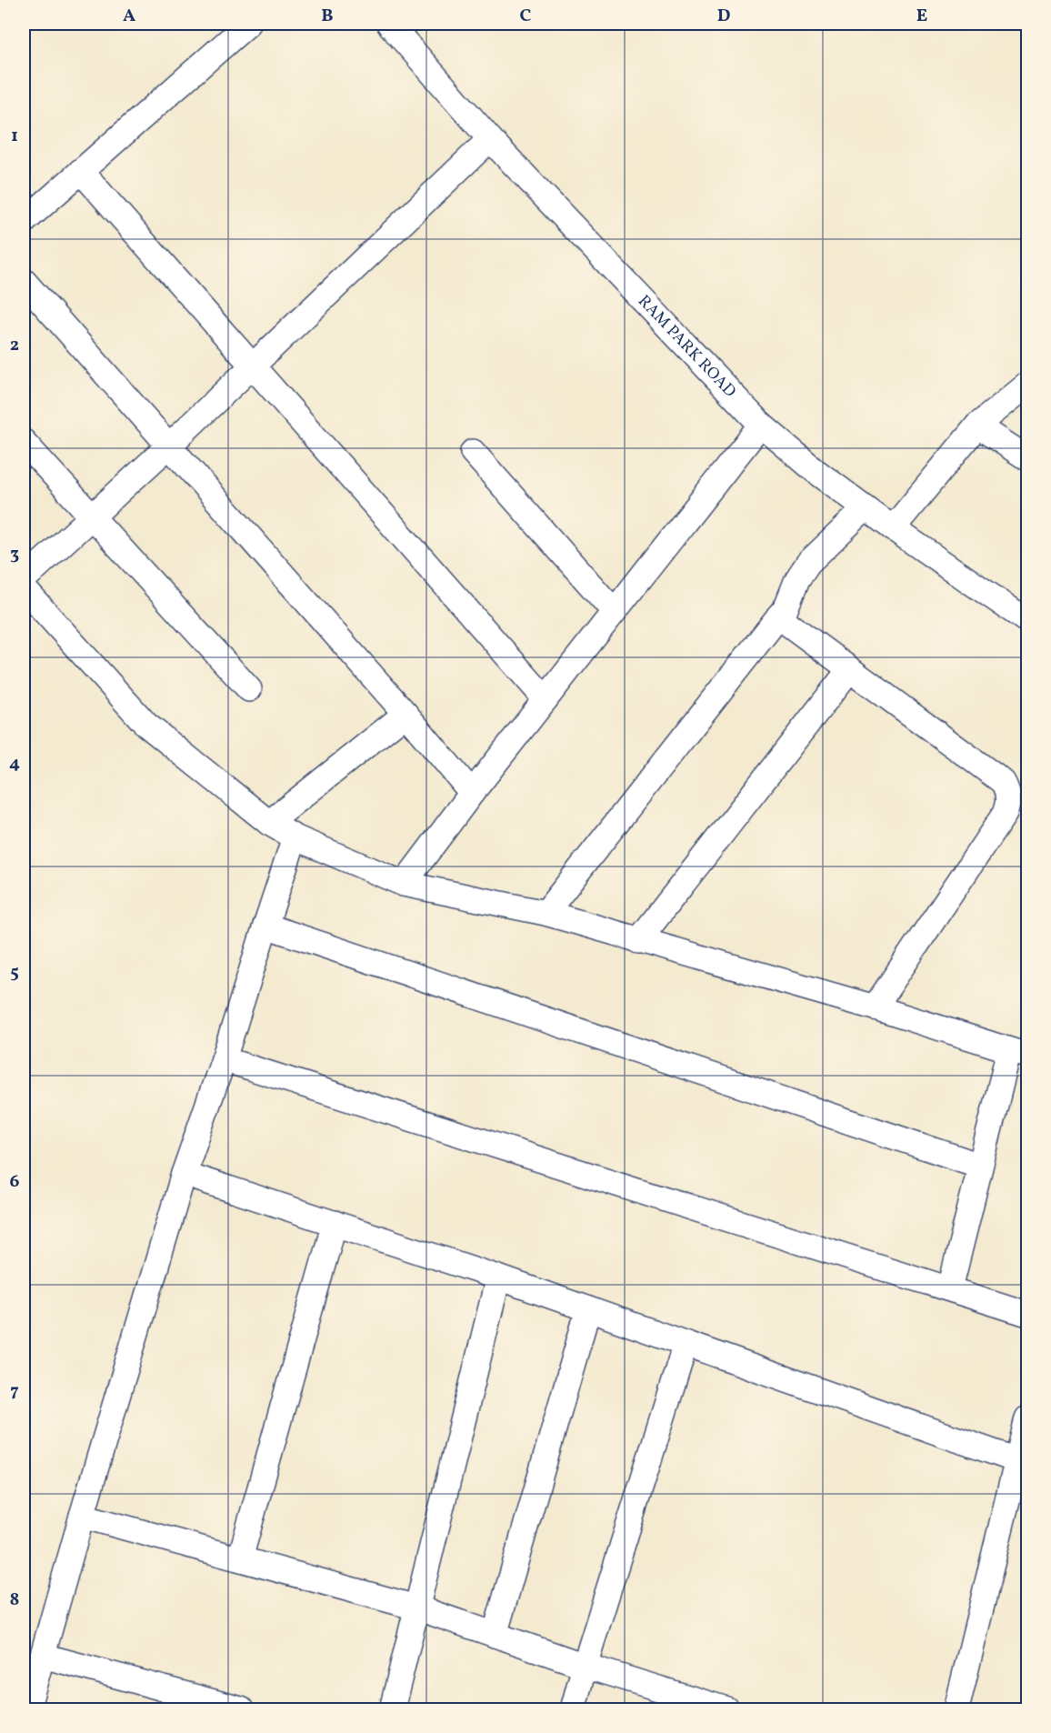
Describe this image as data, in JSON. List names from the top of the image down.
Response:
{
  "streets": {
    "street": ["RAM PARK ROAD"]
  },
  "grid": {
    "columns": [
      "A",
      "B",
      "C",
      "D",
      "E"
    ],
    "rows": [
      "1",
      "2",
      "3",
      "4",
      "5",
      "6",
      "7",
      "8"
    ]
  }
}
